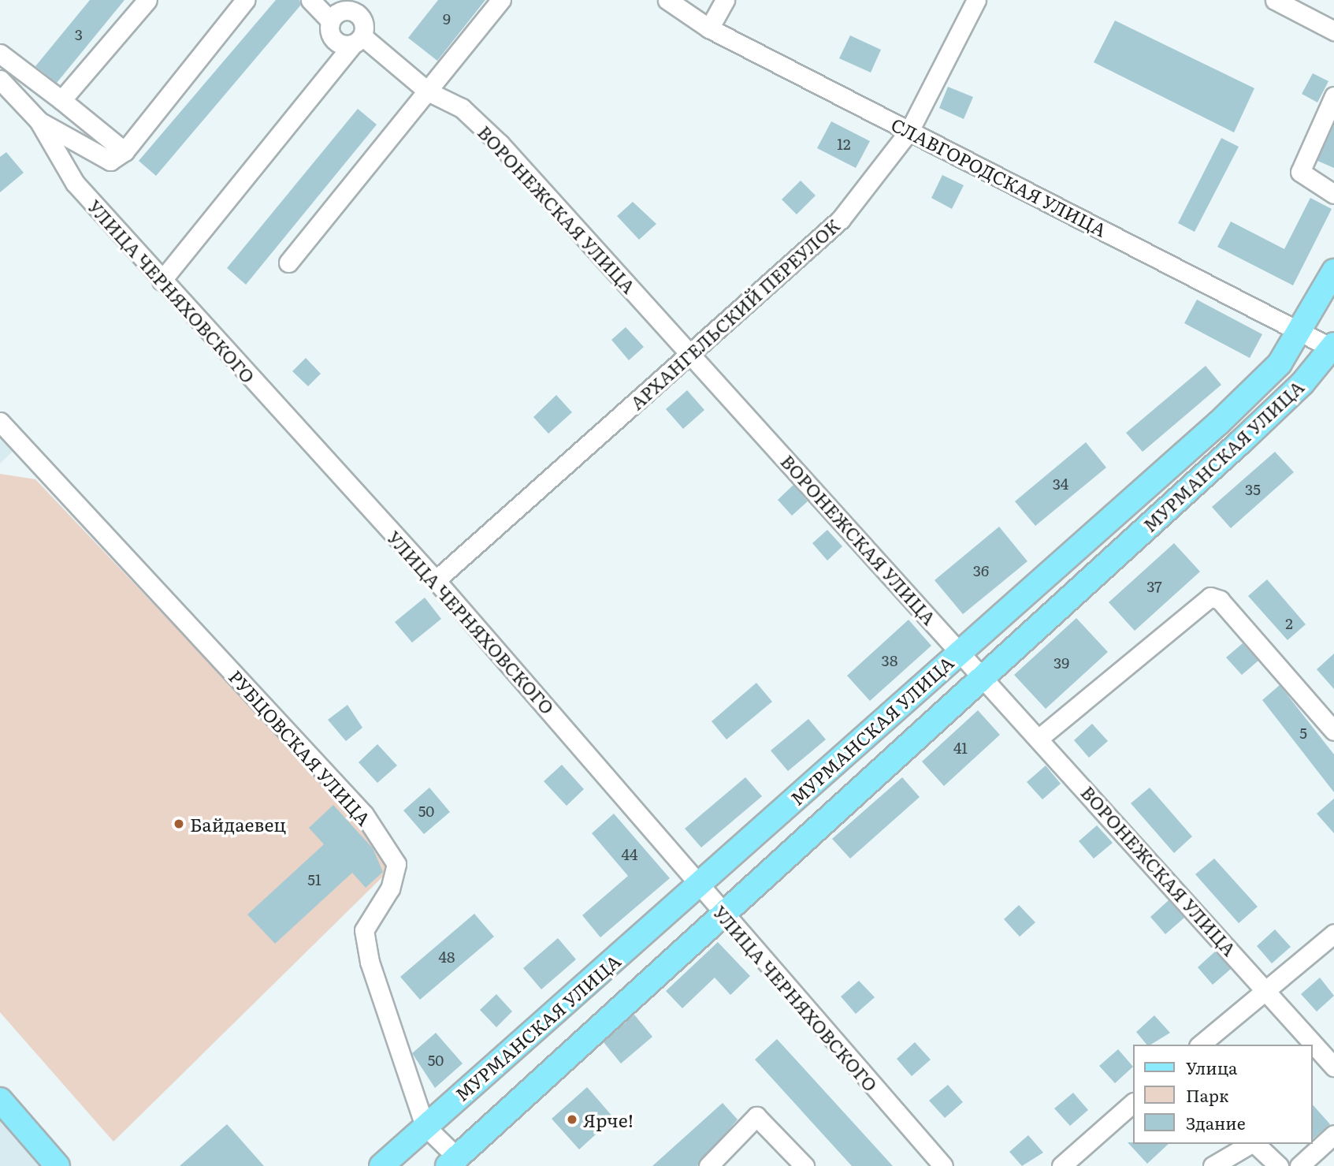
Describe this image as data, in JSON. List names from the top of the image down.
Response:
{
  "streets": {
    "main road": ["МУРМАНСКАЯ УЛИЦА"],
    "street": [
      "СЛАВГОРОДСКАЯ УЛИЦА",
      "ВОРОНЕЖСКАЯ УЛИЦА",
      "УЛИЦА ЧЕРНЯХОВСКОГО",
      "АРХАНГЕЛЬСКИЙ ПЕРЕУЛОК",
      "РУБЦОВСКАЯ УЛИЦА"
    ]
  },
  "crossings": [
    ["СЛАВГОРОДСКАЯ УЛИЦА", "АРХАНГЕЛЬСКИЙ ПЕРЕУЛОК"],
    ["СЛАВГОРОДСКАЯ УЛИЦА", "МУРМАНСКАЯ УЛИЦА"],
    ["ВОРОНЕЖСКАЯ УЛИЦА", "АРХАНГЕЛЬСКИЙ ПЕРЕУЛОК"],
    ["ВОРОНЕЖСКАЯ УЛИЦА", "МУРМАНСКАЯ УЛИЦА"],
    ["УЛИЦА ЧЕРНЯХОВСКОГО", "АРХАНГЕЛЬСКИЙ ПЕРЕУЛОК"],
    ["УЛИЦА ЧЕРНЯХОВСКОГО", "МУРМАНСКАЯ УЛИЦА"],
    ["МУРМАНСКАЯ УЛИЦА", "РУБЦОВСКАЯ УЛИЦА"]
  ],
  "places": ["Байдаевец", "Ярче!"],
  "house_numbers": [
    "9",
    "3",
    "12",
    "34",
    "35",
    "36",
    "37",
    "2",
    "38",
    "39",
    "5",
    "41",
    "50",
    "44",
    "51",
    "48",
    "50"
  ],
  "legend": ["Улица", "Парк", "Здание"]
}
